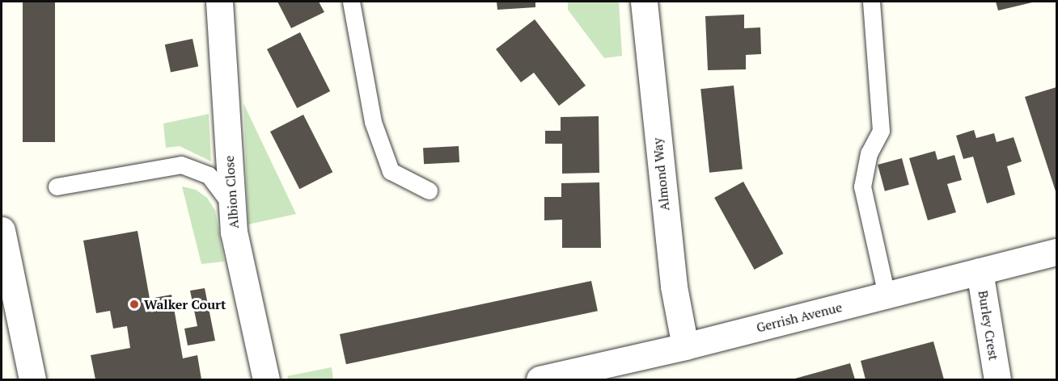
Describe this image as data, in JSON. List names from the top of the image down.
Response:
{
  "streets": {
    "street": [
      "Almond Way",
      "Albion Close",
      "Gerrish Avenue",
      "Burley Crest"
    ]
  },
  "crossings": [
    ["Almond Way", "Gerrish Avenue"],
    ["Gerrish Avenue", "Burley Crest"]
  ],
  "places": ["Walker Court"]
}
